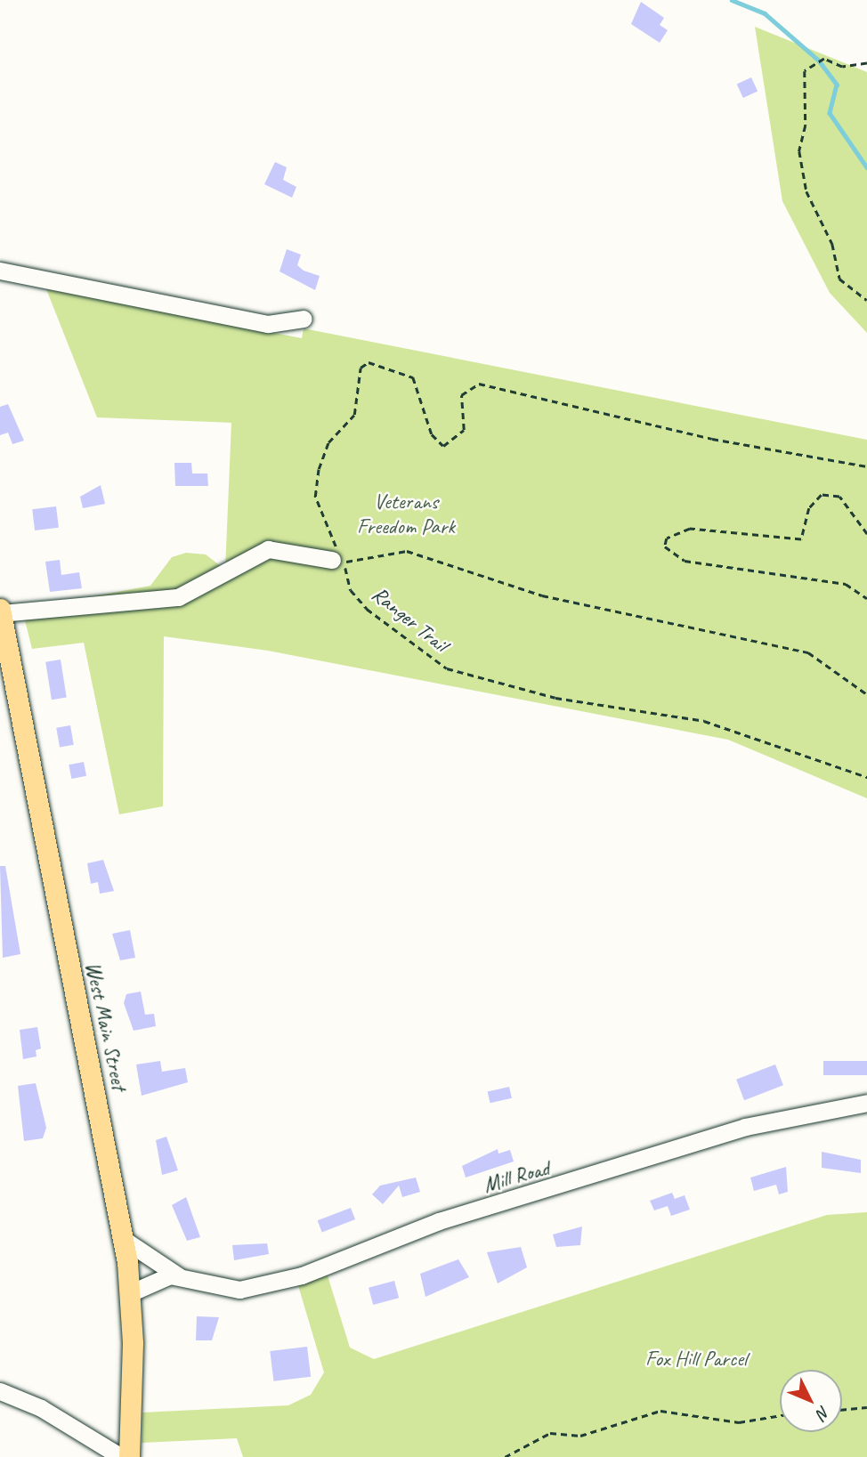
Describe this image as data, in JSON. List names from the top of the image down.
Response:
{
  "streets": {
    "main road": ["West Main Street"],
    "street": ["Mill Road"],
    "path": ["Ranger Trail"]
  },
  "crossings": [
    ["West Main Street", "Mill Road"]
  ],
  "parks": ["Veterans Freedom Park", "Fox Hill Parcel"],
  "north": "bottom right"
}
